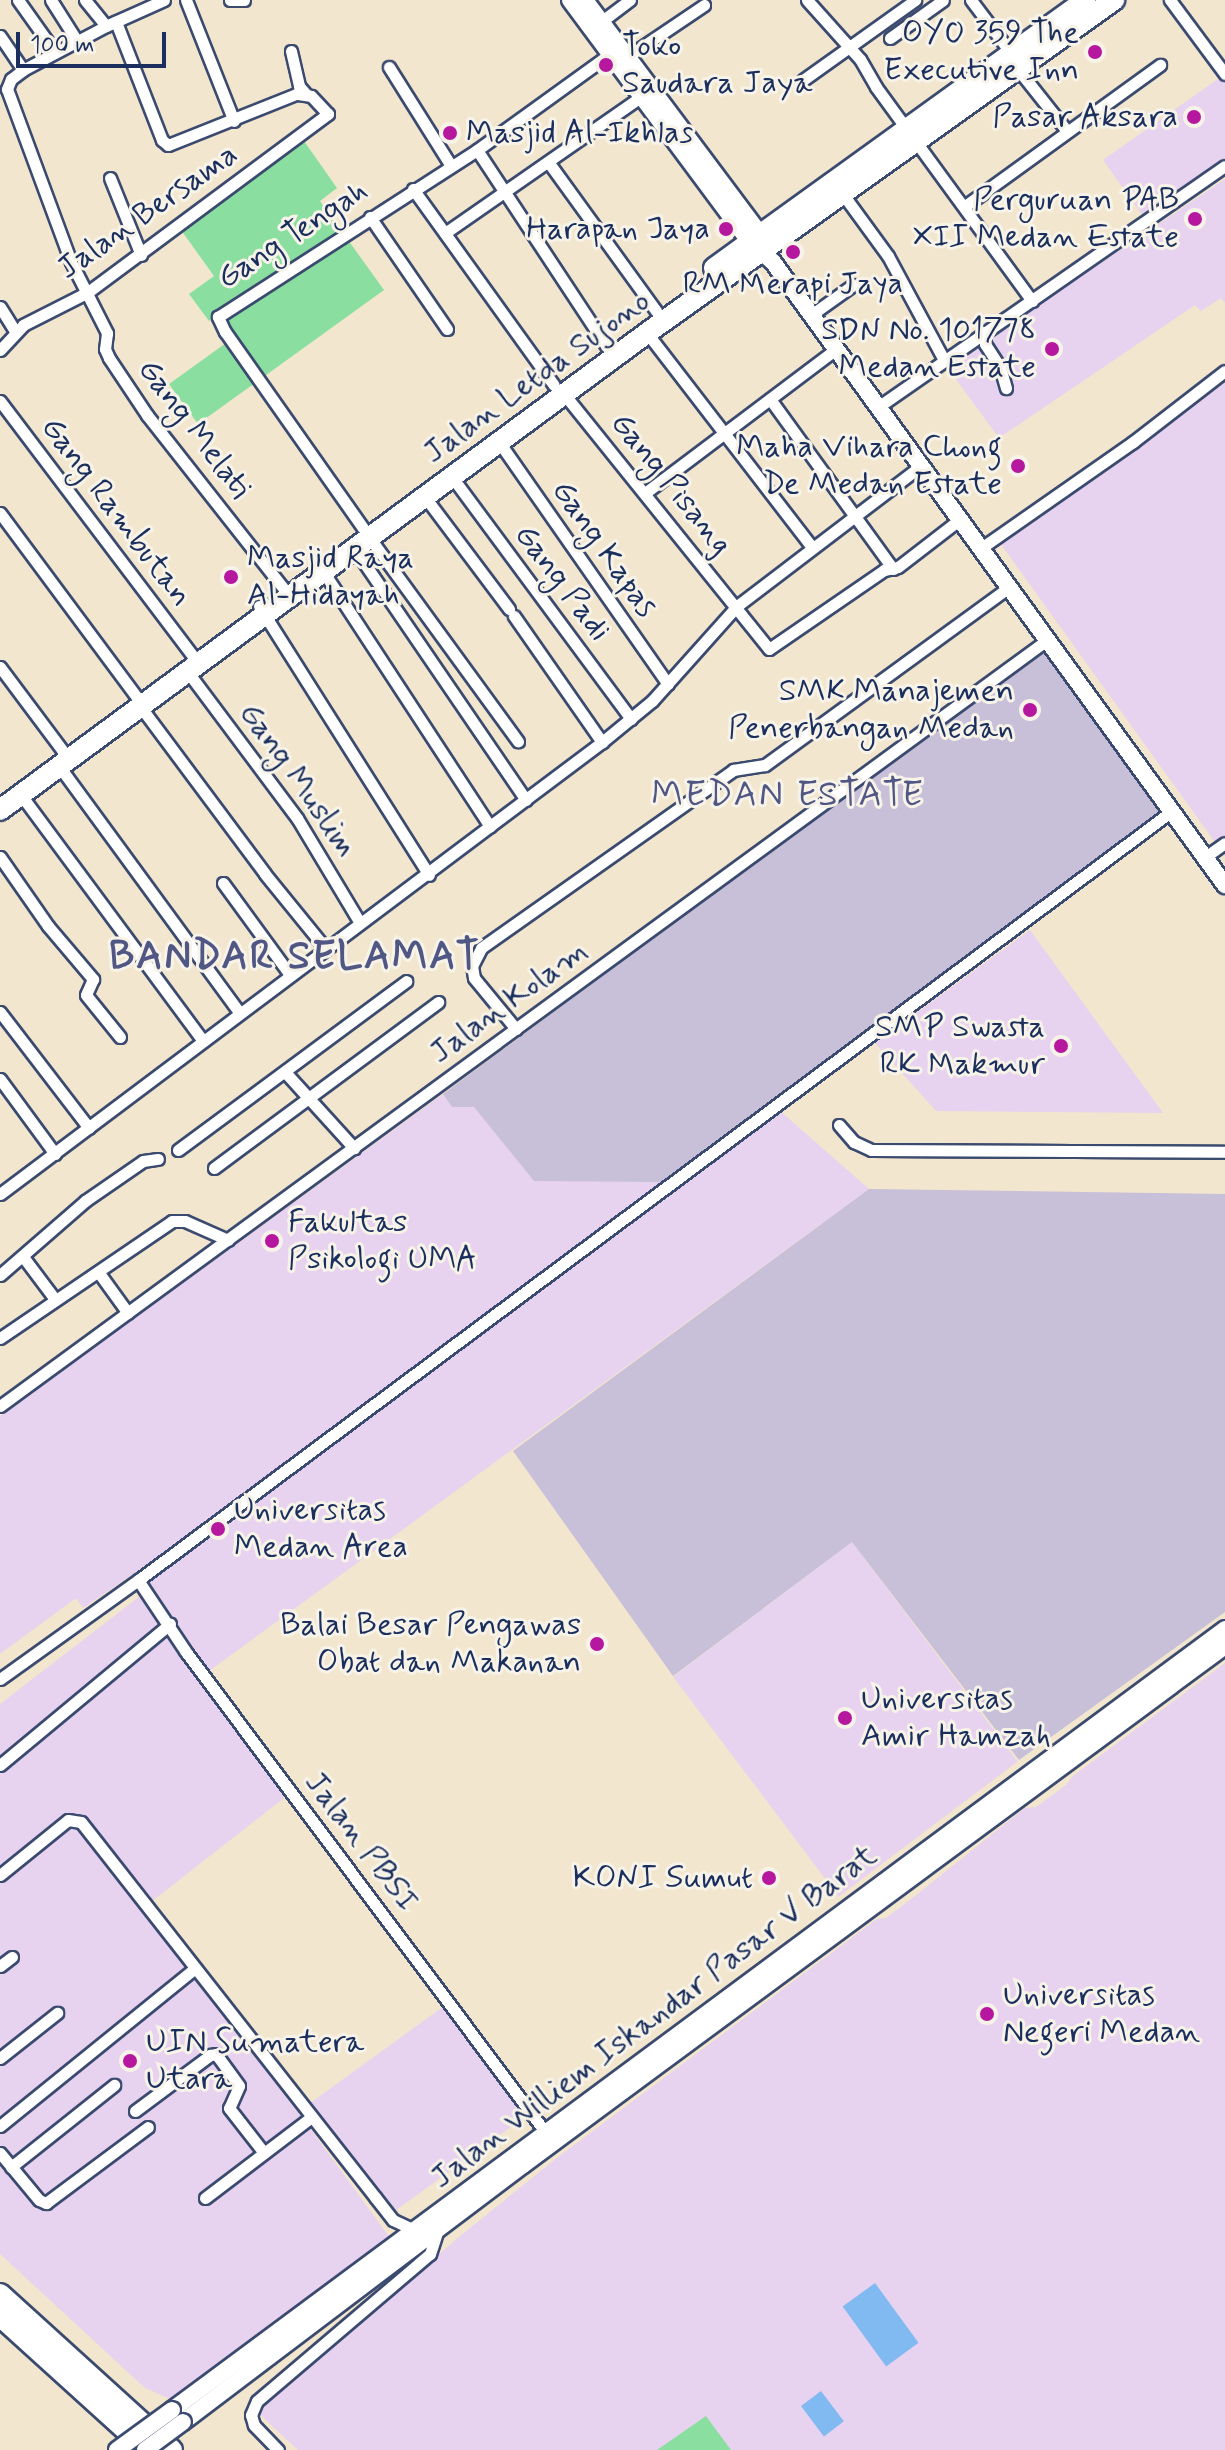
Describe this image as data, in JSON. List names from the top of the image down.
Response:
{
  "streets": {
    "highway": ["Jalan Letda Sujono"],
    "street": [
      "Jalan Bersama",
      "Gang Tengah",
      "Gang Melati",
      "Gang Pisang",
      "Gang Rambutan",
      "Gang Kapas",
      "Gang Padi",
      "Gang Muslim",
      "Jalan Kolam",
      "Jalan PBSI",
      "Jalan Williem Iskandar Pasar V Barat"
    ]
  },
  "crossings": [
    ["Jalan Bersama", "Gang Melati"],
    ["Gang Tengah", "Jalan Letda Sujono"],
    ["Gang Tengah", "Gang Pisang"],
    ["Jalan Letda Sujono", "Gang Melati"],
    ["Jalan Letda Sujono", "Gang Pisang"],
    ["Jalan Letda Sujono", "Gang Rambutan"],
    ["Jalan Letda Sujono", "Gang Kapas"],
    ["Jalan Letda Sujono", "Gang Padi"],
    ["Jalan Letda Sujono", "Gang Muslim"],
    ["Gang Rambutan", "Gang Muslim"],
    ["Jalan PBSI", "Jalan Williem Iskandar Pasar V Barat"]
  ],
  "districts": ["MEDAN ESTATE", "BANDAR SELAMAT"],
  "places": [
    "OYO 359 The Executive Inn",
    "Toko Saudara Jaya",
    "Pasar Aksara",
    "Masjid Al-Ikhlas",
    "Perguruan PAB XII Medan Estate",
    "Harapan Jaya",
    "RM Merapi Jaya",
    "SDN No. 101778 Medan Estate",
    "Maha Vihara Chong De Medan Estate",
    "Masjid Raya Al-Hidayah",
    "SMK Manajemen Penerbangan Medan",
    "SMP Swasta RK Makmur",
    "Fakultas Psikologi UMA",
    "Universitas Medan Area",
    "Balai Besar Pengawas Obat dan Makanan",
    "Universitas Amir Hamzah",
    "KONI Sumut",
    "Universitas Negeri Medan",
    "UIN Sumatera Utara"
  ],
  "scale_bar": "100 m"
}
